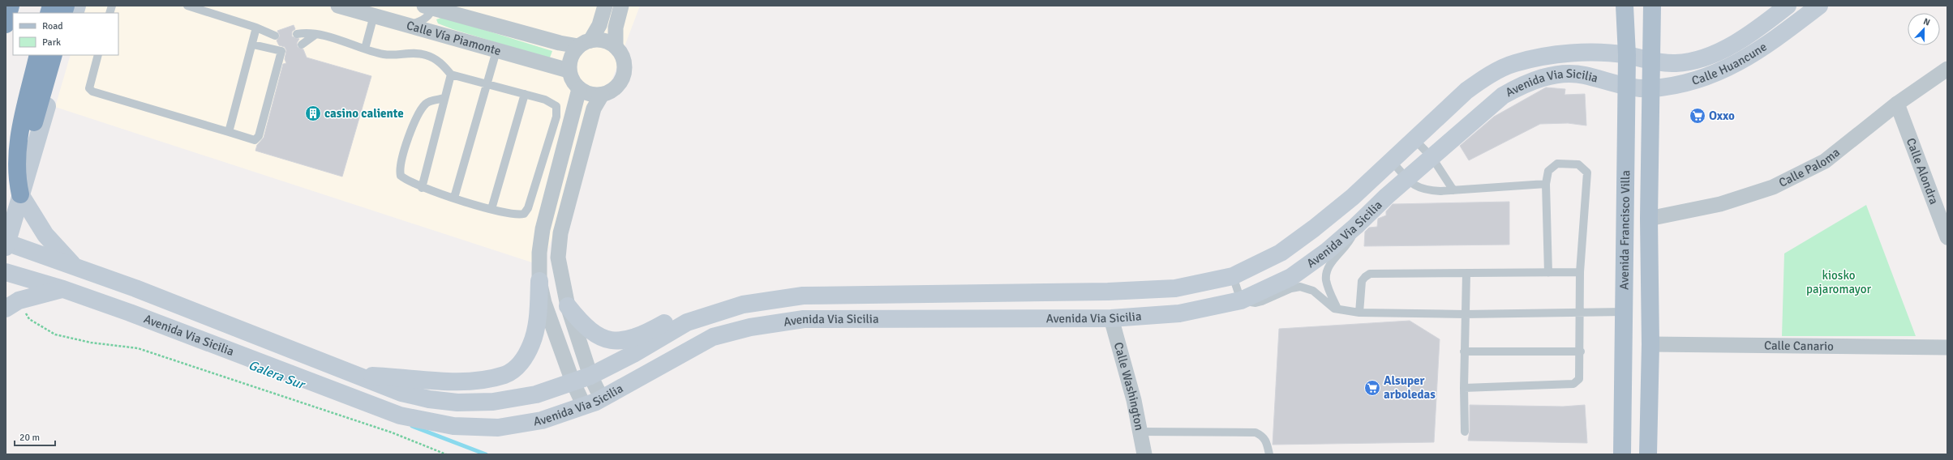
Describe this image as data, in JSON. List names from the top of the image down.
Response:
{
  "streets": {
    "main road": ["Avenida Francisco Villa"],
    "street": [
      "Calle Vía Piamonte",
      "Calle Huancune",
      "Avenida Via Sicilia",
      "Calle Paloma",
      "Calle Alondra",
      "Calle Canario",
      "Calle Washington"
    ]
  },
  "crossings": [
    ["Calle Huancune", "Avenida Via Sicilia"],
    ["Calle Huancune", "Avenida Francisco Villa"],
    ["Avenida Via Sicilia", "Avenida Francisco Villa"],
    ["Avenida Via Sicilia", "Calle Washington"],
    ["Calle Paloma", "Calle Alondra"],
    ["Calle Paloma", "Avenida Francisco Villa"],
    ["Avenida Francisco Villa", "Calle Canario"]
  ],
  "water": ["Galera Sur"],
  "parks": ["kiosko pajaromayor"],
  "places": {
    "building": ["casino caliente"],
    "supermarket": ["Oxxo", "Alsuper arboledas"]
  },
  "legend": ["Road", "Park"],
  "scale_bar": "20 m",
  "north": "top"
}
